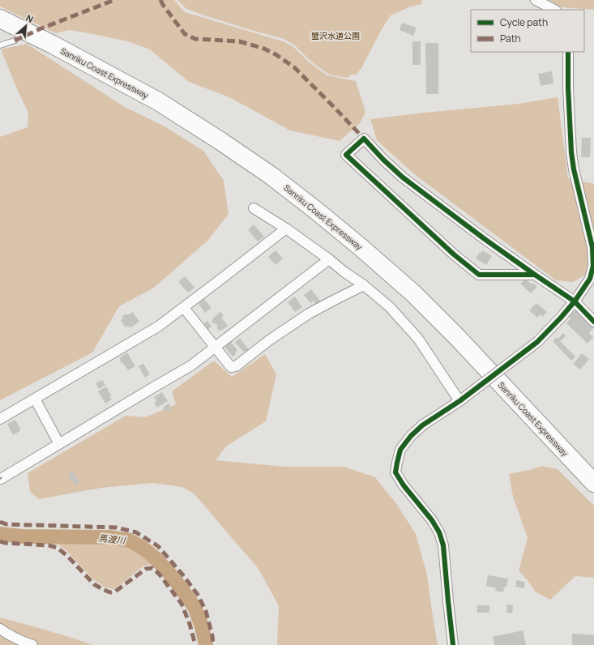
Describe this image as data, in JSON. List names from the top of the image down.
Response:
{
  "streets": {
    "highway": ["Sanriku Coast Expressway"]
  },
  "water": ["馬渡川"],
  "parks": ["蟹沢水道公園"],
  "legend": ["Cycle path", "Path"],
  "north": "top right"
}
